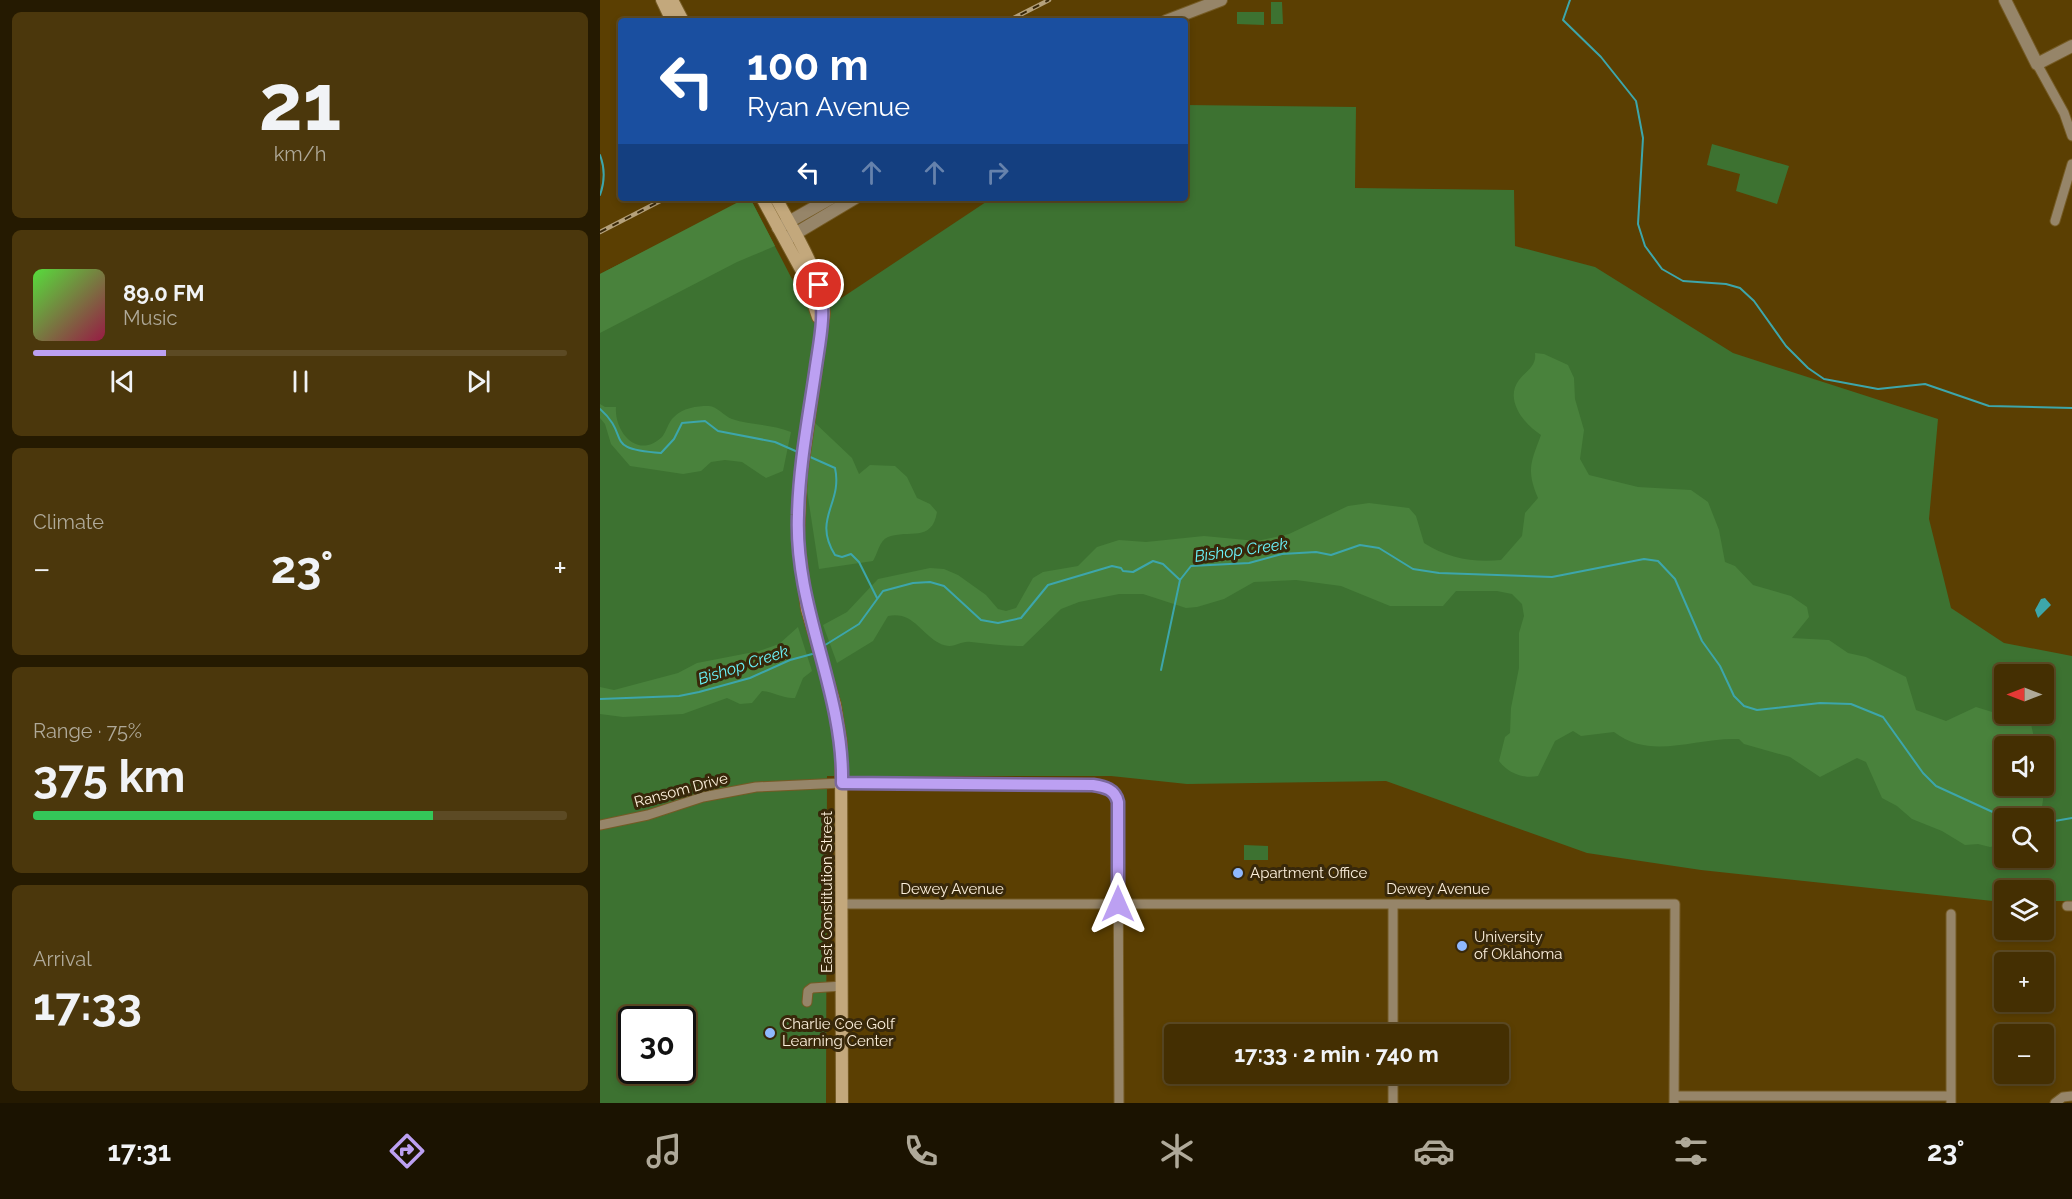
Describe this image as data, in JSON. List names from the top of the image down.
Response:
{
  "streets": {
    "main road": ["East Constitution Street"],
    "street": ["Ransom Drive", "Dewey Avenue"]
  },
  "crossings": [
    ["Ransom Drive", "Dewey Avenue"],
    ["Ransom Drive", "East Constitution Street"],
    ["Dewey Avenue", "East Constitution Street"]
  ],
  "water": ["Bishop Creek"],
  "places": ["Apartment Office", "University of Oklahoma", "Charlie Coe Golf Learning Center"],
  "north": "left",
  "page": {
    "tile": [
      ["21", "km/h"],
      "Climate",
      ["Range · 75%", "375 km"],
      ["Arrival", "17:33"]
    ],
    "turn": ["100 m", "Ryan Avenue"],
    "song": ["89.0 FM", "Music"],
    "heat": ["−", "23°", "+"],
    "map_buttons": ["+", "−"],
    "limit": "30",
    "trip": "17:33 · 2 min · 740 m",
    "tabs": ["17:31", "23°"]
  }
}
